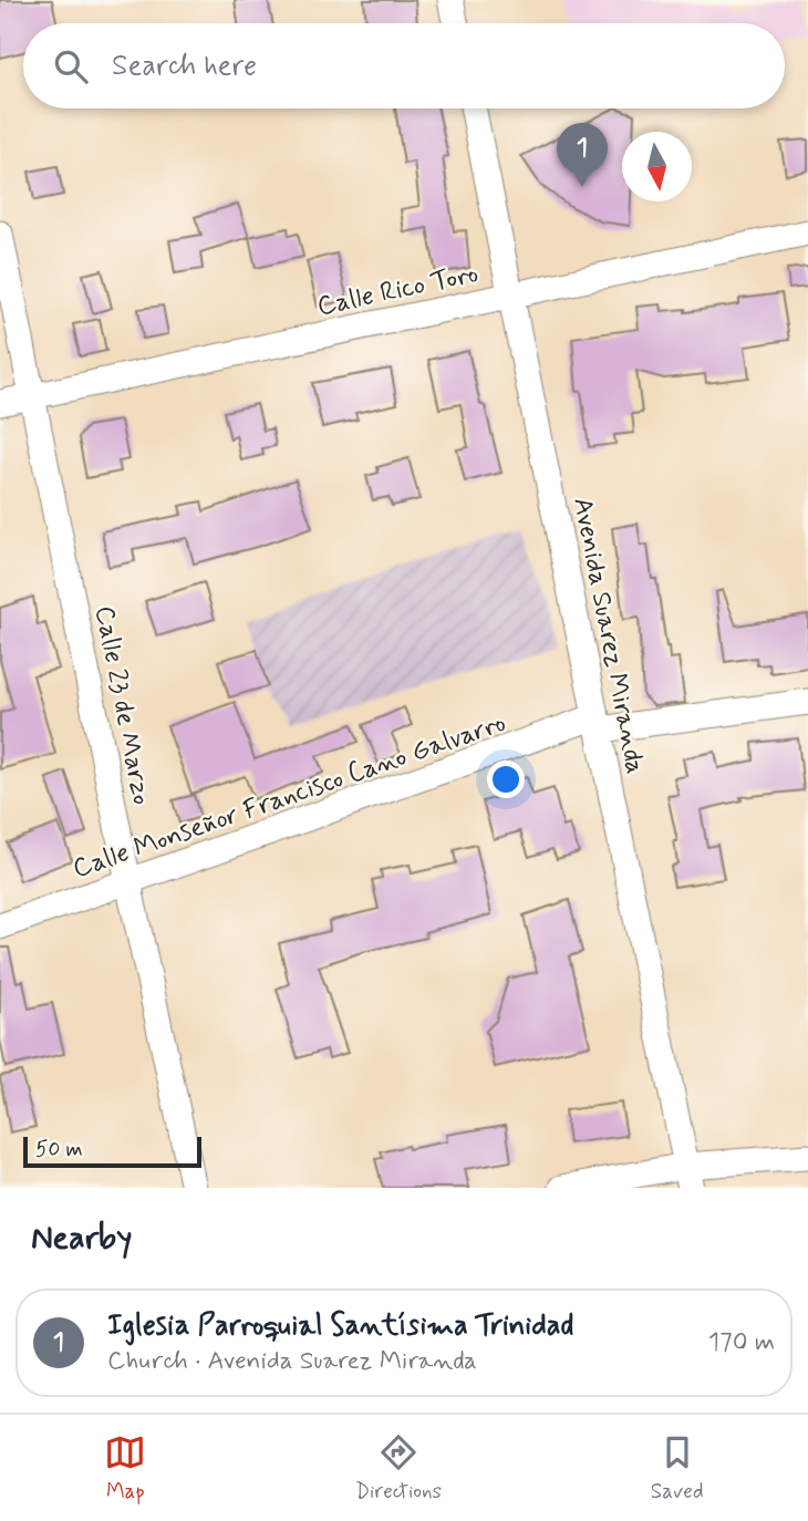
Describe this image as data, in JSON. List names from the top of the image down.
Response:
{
  "streets": {
    "street": [
      "Calle Rico Toro",
      "Avenida Suarez Miranda",
      "Calle 23 de Marzo",
      "Calle Monseñor Francisco Cano Galvarro"
    ]
  },
  "crossings": [
    ["Calle Rico Toro", "Avenida Suarez Miranda"],
    ["Calle Rico Toro", "Calle 23 de Marzo"],
    ["Avenida Suarez Miranda", "Calle Monseñor Francisco Cano Galvarro"],
    ["Calle 23 de Marzo", "Calle Monseñor Francisco Cano Galvarro"]
  ],
  "scale_bar": "50 m",
  "north": "bottom",
  "page": {
    "search": "Search here",
    "pins": "1",
    "scale": "50 m",
    "heading": "Nearby",
    "list": [
      {
        "mark": "1",
        "name": "Iglesia Parroquial Santísima Trinidad",
        "note": "Church · Avenida Suarez Miranda",
        "value": "170 m"
      }
    ],
    "nav": ["Map", "Directions", "Saved"]
  }
}
